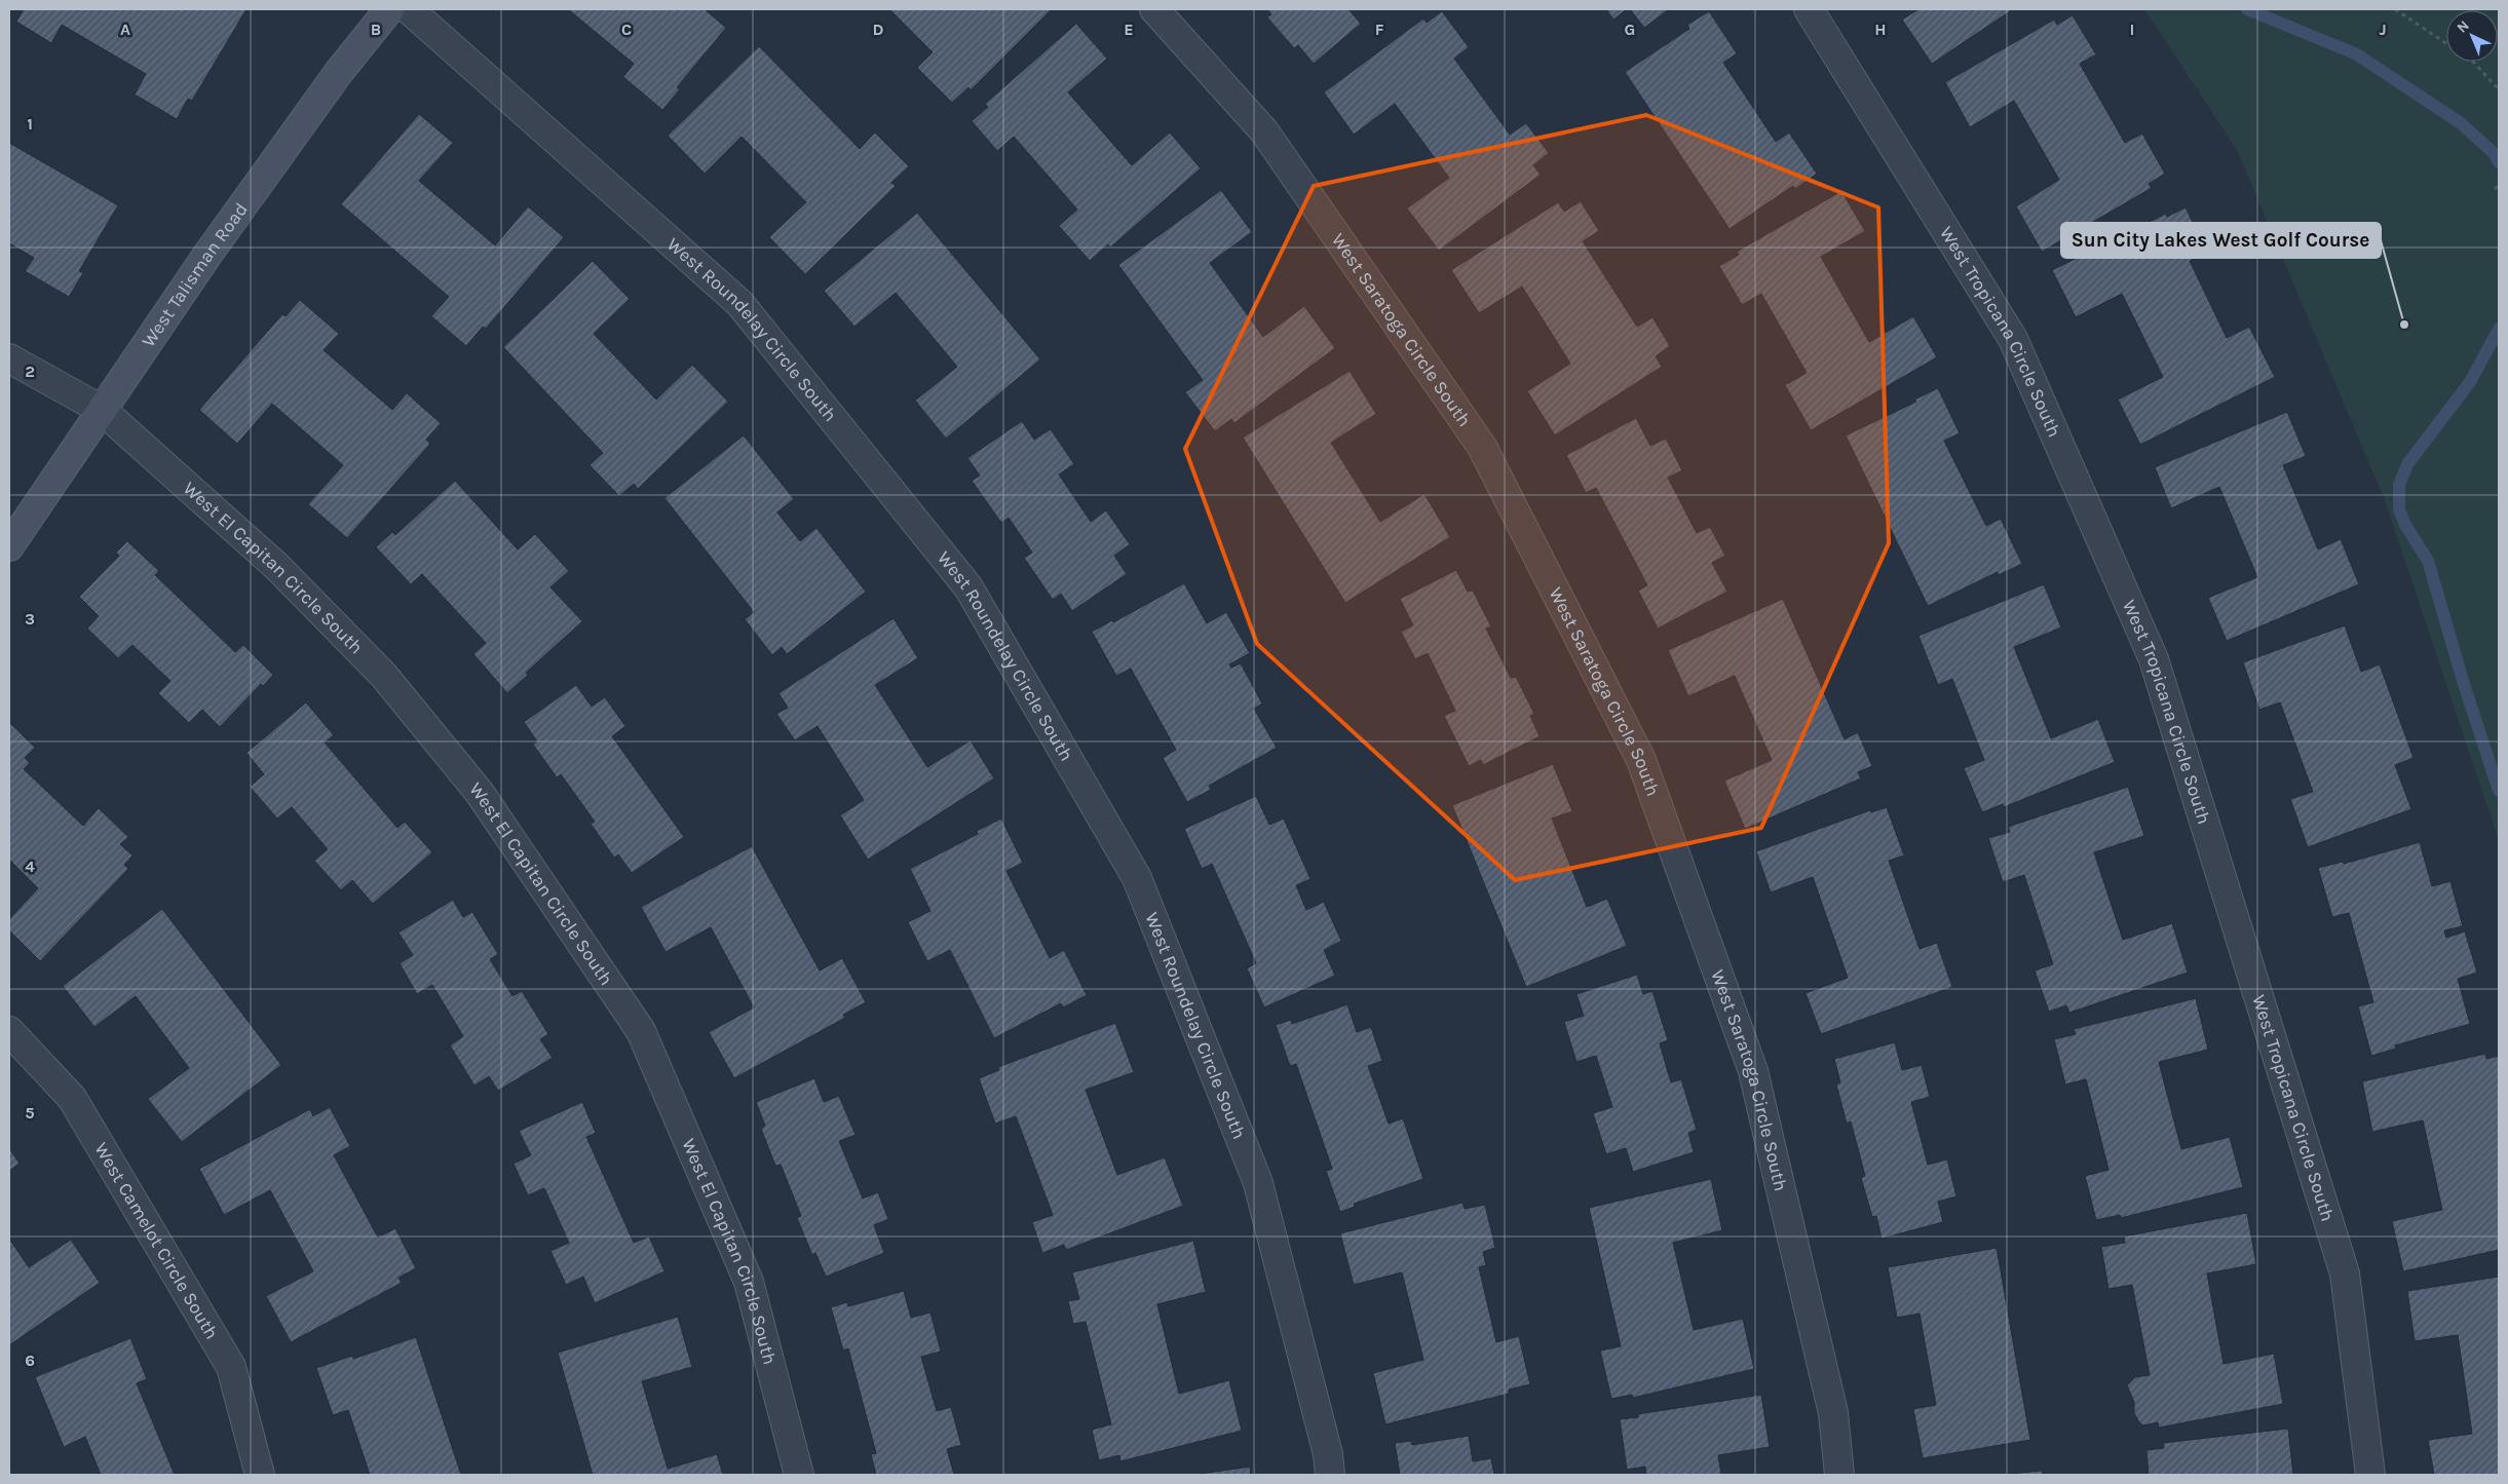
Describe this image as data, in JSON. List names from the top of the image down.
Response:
{
  "streets": {
    "street": [
      "West Talisman Road",
      "West Saratoga Circle South",
      "West Roundelay Circle South",
      "West Tropicana Circle South",
      "West El Capitan Circle South",
      "West Camelot Circle South"
    ]
  },
  "crossings": [
    ["West Talisman Road", "West El Capitan Circle South"]
  ],
  "places": ["Sun City Lakes West Golf Course"],
  "north": "top left",
  "grid": {
    "columns": [
      "A",
      "B",
      "C",
      "D",
      "E",
      "F",
      "G",
      "H",
      "I",
      "J"
    ],
    "rows": [
      "1",
      "2",
      "3",
      "4",
      "5",
      "6"
    ]
  }
}
